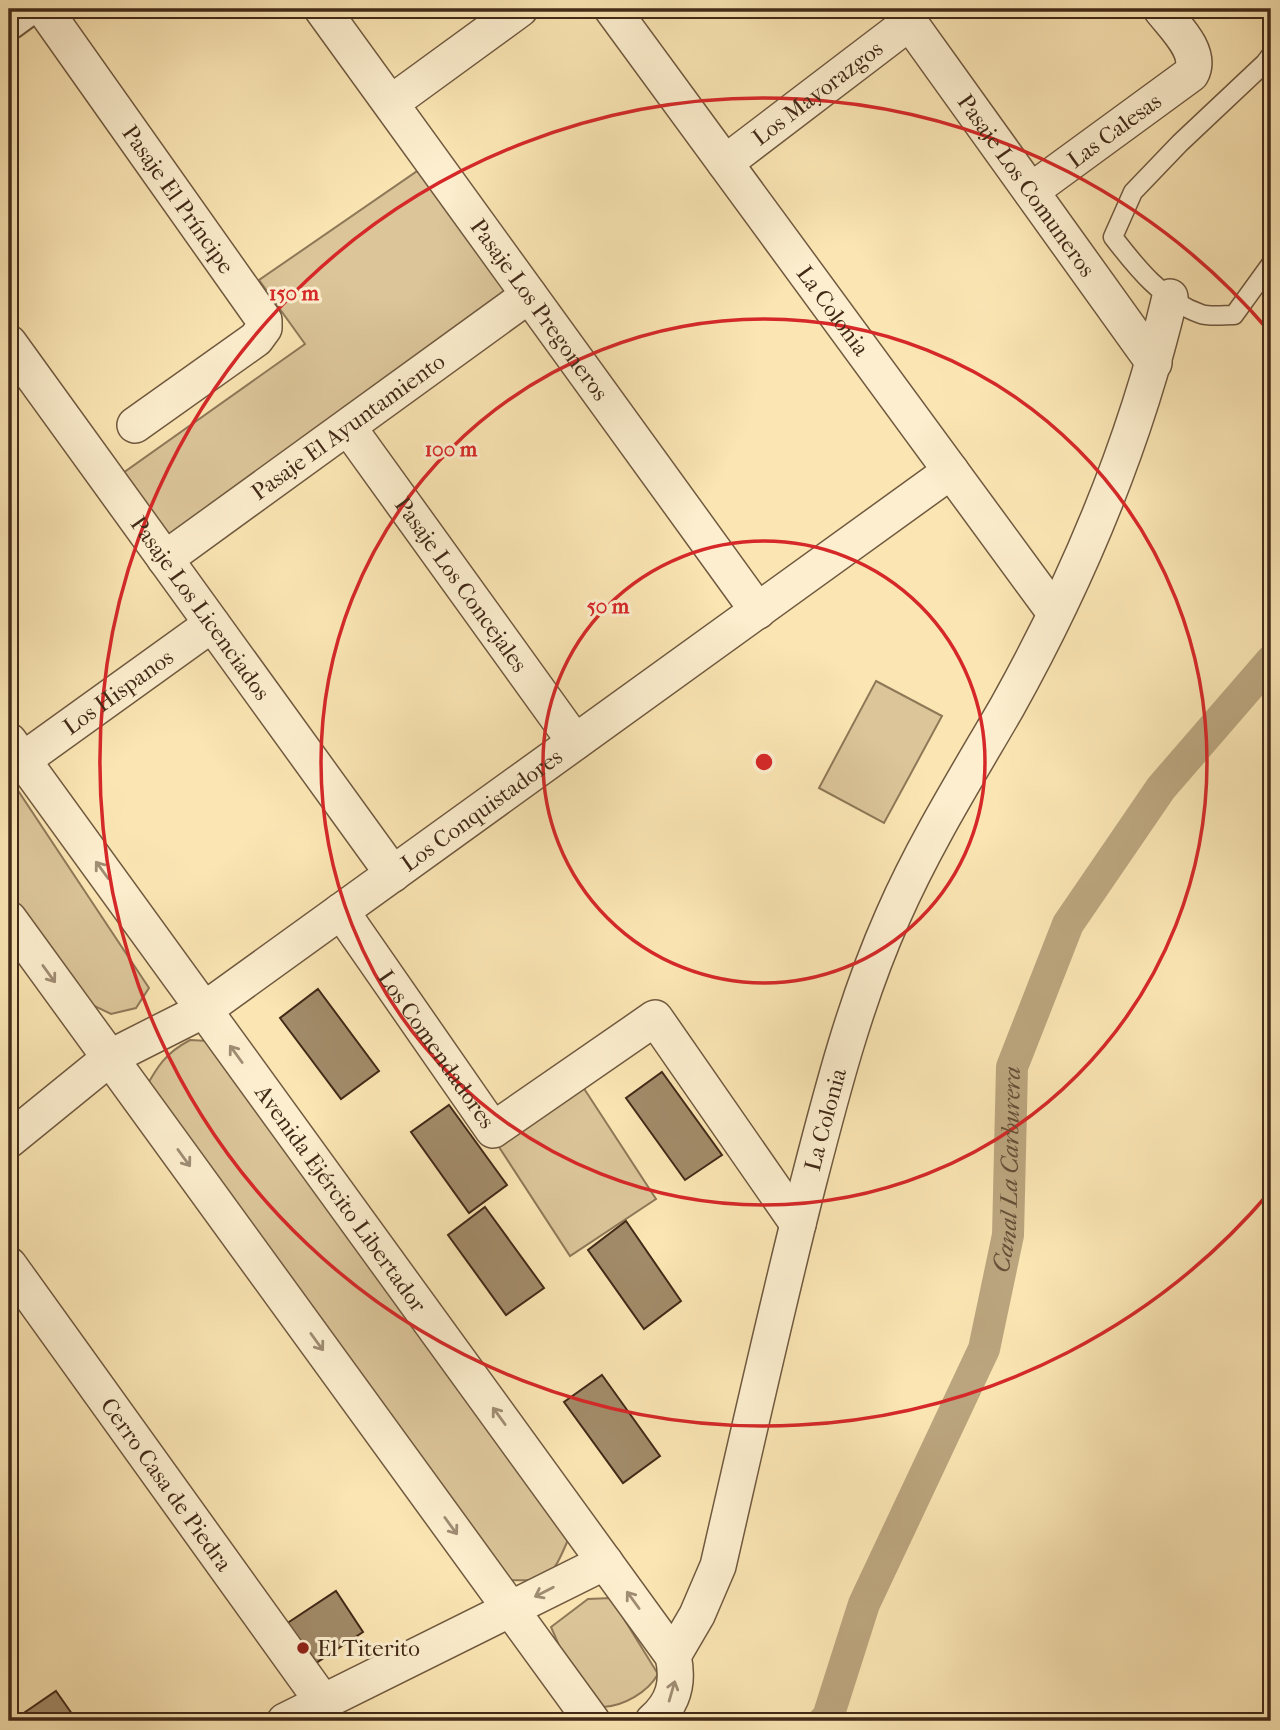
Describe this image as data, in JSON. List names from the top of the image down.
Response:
{
  "streets": {
    "street": [
      "Los Mayorazgos",
      "Las Calesas",
      "Pasaje Los Comuneros",
      "Pasaje El Príncipe",
      "Pasaje Los Pregoneros",
      "La Colonia",
      "Pasaje El Ayuntamiento",
      "Pasaje Los Concejales",
      "Pasaje Los Licenciados",
      "Los Hispanos",
      "Los Conquistadores",
      "Los Comendadores",
      "Avenida Ejército Libertador",
      "Cerro Casa de Piedra"
    ]
  },
  "crossings": [
    ["Los Mayorazgos", "Pasaje Los Comuneros"],
    ["Los Mayorazgos", "La Colonia"],
    ["Las Calesas", "Pasaje Los Comuneros"],
    ["Pasaje Los Comuneros", "La Colonia"],
    ["Pasaje Los Pregoneros", "Pasaje El Ayuntamiento"],
    ["Pasaje Los Pregoneros", "Los Conquistadores"],
    ["La Colonia", "Los Conquistadores"],
    ["La Colonia", "Los Comendadores"],
    ["La Colonia", "Avenida Ejército Libertador"],
    ["Pasaje El Ayuntamiento", "Pasaje Los Concejales"],
    ["Pasaje El Ayuntamiento", "Pasaje Los Licenciados"],
    ["Pasaje Los Concejales", "Los Conquistadores"],
    ["Pasaje Los Licenciados", "Los Hispanos"],
    ["Pasaje Los Licenciados", "Los Conquistadores"],
    ["Los Hispanos", "Avenida Ejército Libertador"],
    ["Los Conquistadores", "Los Comendadores"],
    ["Los Conquistadores", "Avenida Ejército Libertador"]
  ],
  "water": ["Canal La Carburera"],
  "places": ["El Titerito"],
  "rings": ["150 m", "100 m", "50 m"]
}
